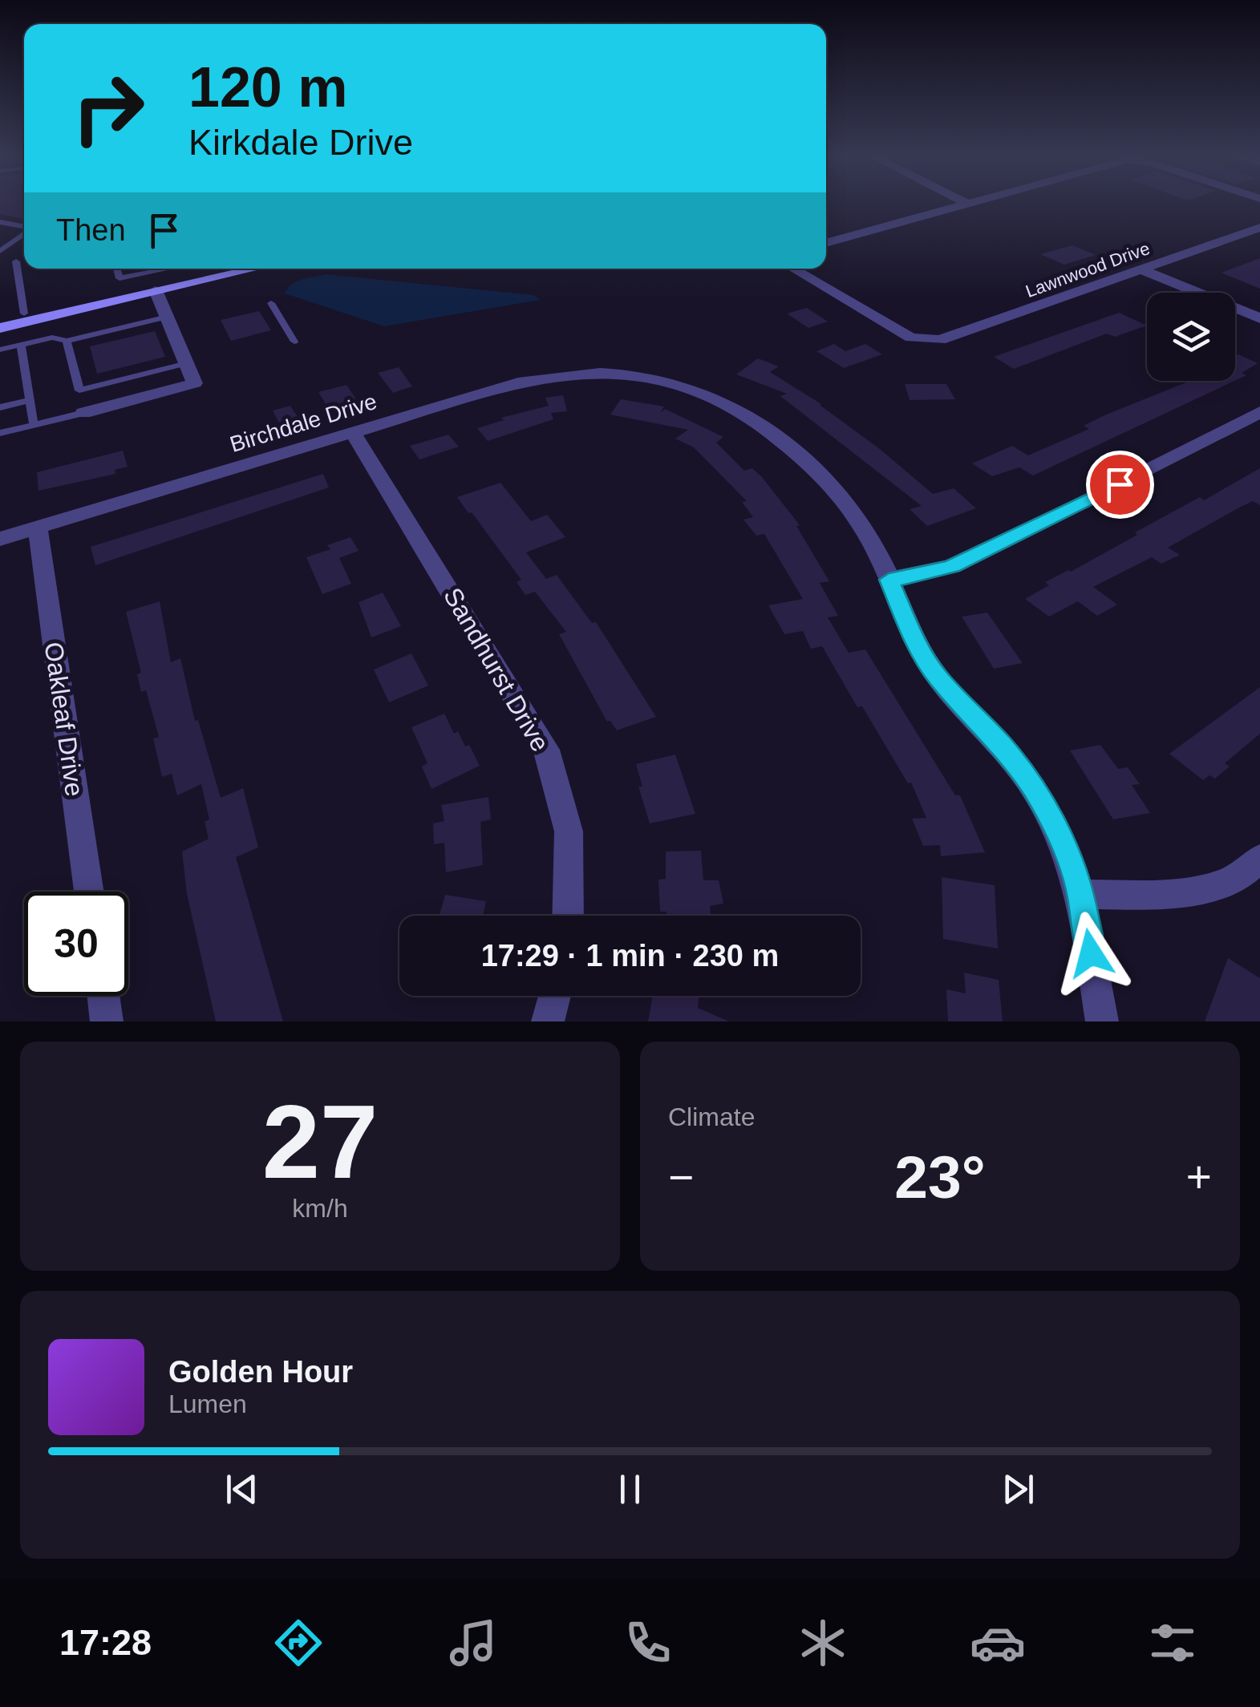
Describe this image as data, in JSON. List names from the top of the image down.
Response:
{
  "streets": {
    "street": [
      "Lawnwood Drive",
      "Birchdale Drive",
      "Sandhurst Drive",
      "Oakleaf Drive"
    ]
  },
  "crossings": [
    ["Birchdale Drive", "Sandhurst Drive"],
    ["Birchdale Drive", "Oakleaf Drive"]
  ],
  "page": {
    "turn": ["120 m", "Kirkdale Drive"],
    "then": "Then",
    "limit": "30",
    "trip": "17:29 · 1 min · 230 m",
    "tile": [
      ["27", "km/h"],
      "Climate"
    ],
    "heat": ["−", "23°", "+"],
    "song": ["Golden Hour", "Lumen"],
    "tabs": "17:28"
  }
}
